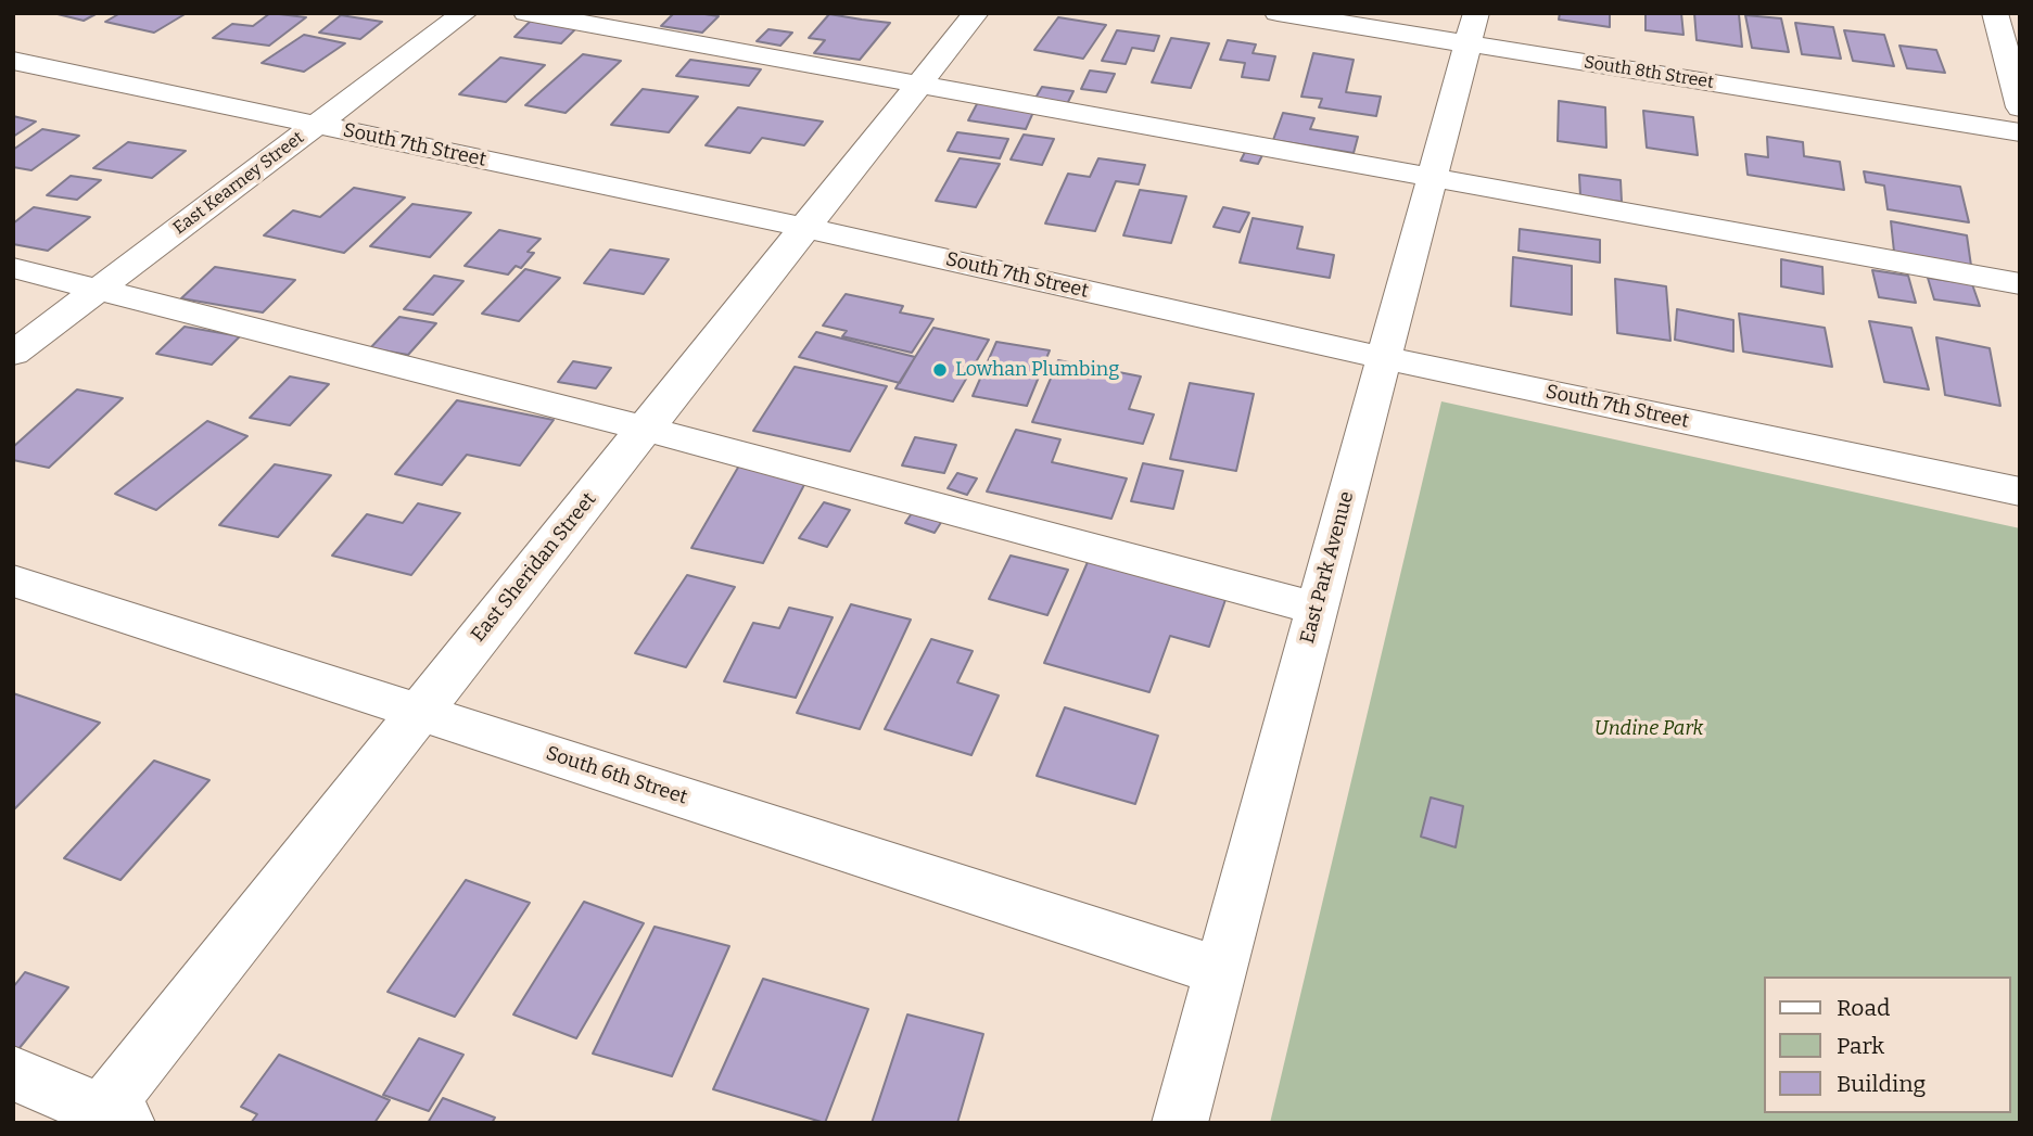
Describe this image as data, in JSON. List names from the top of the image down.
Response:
{
  "streets": {
    "street": [
      "South 8th Street",
      "South 7th Street",
      "East Kearney Street",
      "East Sheridan Street",
      "East Park Avenue",
      "South 6th Street"
    ]
  },
  "crossings": [
    ["South 8th Street", "East Park Avenue"],
    ["South 7th Street", "East Kearney Street"],
    ["South 7th Street", "East Sheridan Street"],
    ["South 7th Street", "East Park Avenue"],
    ["East Sheridan Street", "South 6th Street"],
    ["East Park Avenue", "South 6th Street"]
  ],
  "parks": ["Undine Park"],
  "places": ["Lowhan Plumbing"],
  "legend": ["Road", "Park", "Building"]
}
